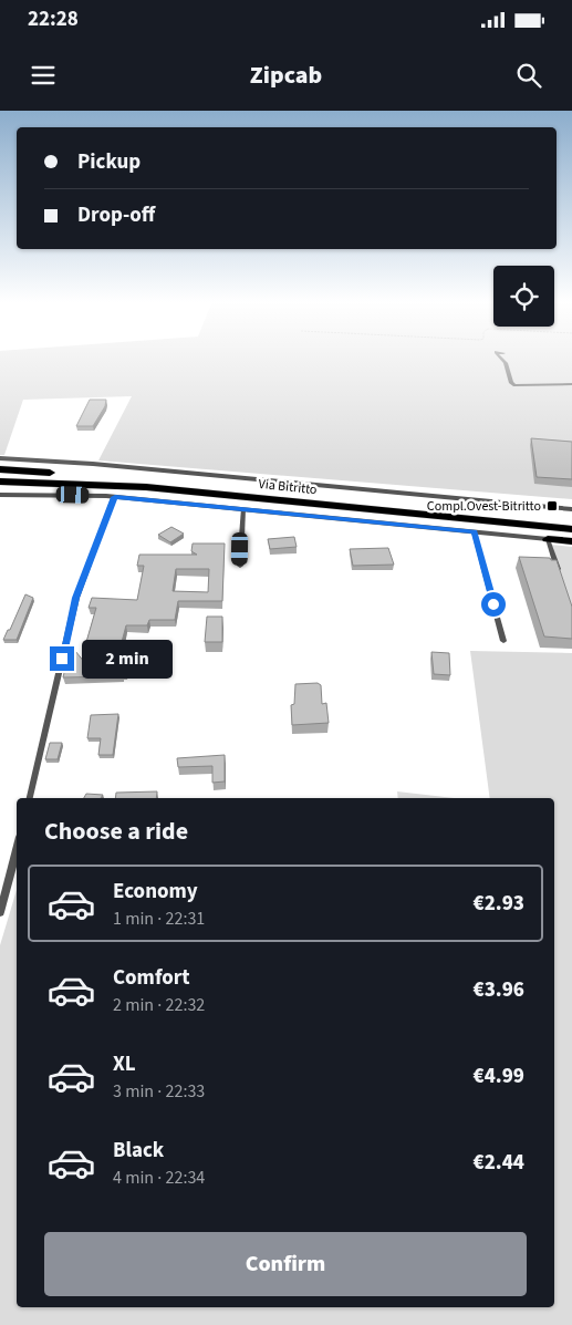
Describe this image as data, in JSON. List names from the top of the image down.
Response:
{
  "streets": {
    "highway": ["Via Bitritto"]
  },
  "places": {
    "transit": ["Compl.Ovest-Bitritto"]
  },
  "page": {
    "status": "22:28",
    "header": "Zipcab",
    "banner": ["Pickup", "Drop-off"],
    "bubble": "2 min",
    "heading": "Choose a ride",
    "list": [
      {
        "name": "Economy",
        "note": "1 min · 22:31",
        "value": "€2.93"
      },
      {
        "name": "Comfort",
        "note": "2 min · 22:32",
        "value": "€3.96"
      },
      {
        "name": "XL",
        "note": "3 min · 22:33",
        "value": "€4.99"
      },
      {
        "name": "Black",
        "note": "4 min · 22:34",
        "value": "€2.44"
      }
    ],
    "buttons": "Confirm"
  }
}
